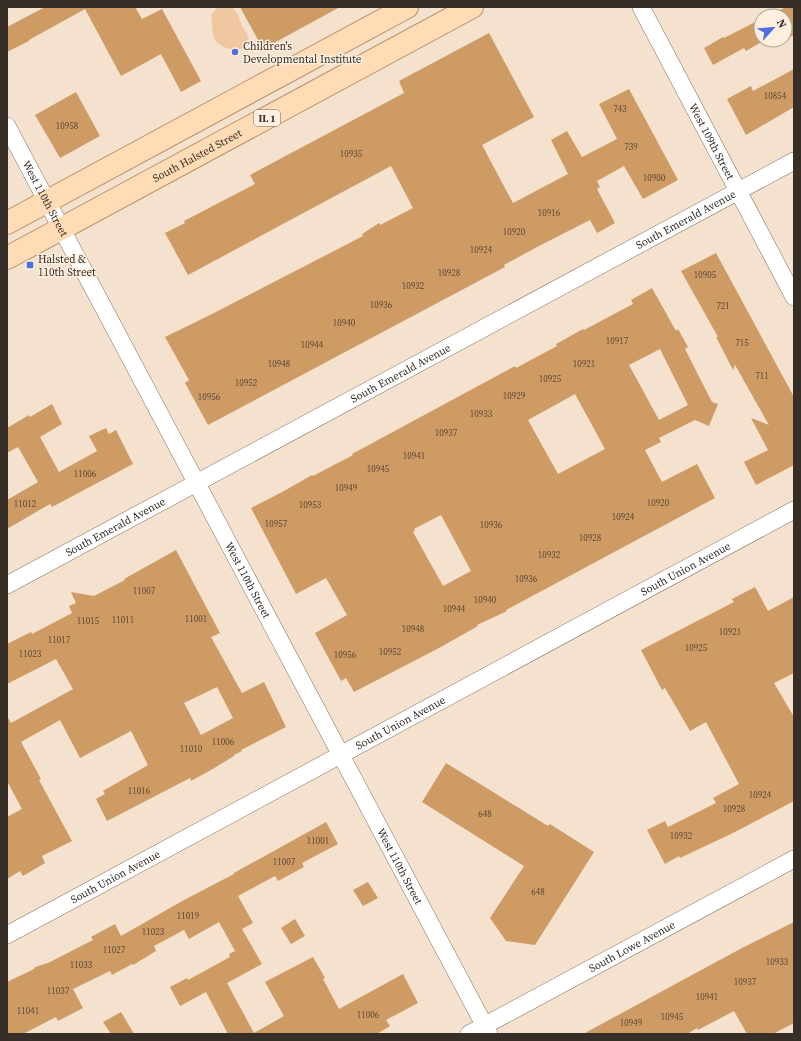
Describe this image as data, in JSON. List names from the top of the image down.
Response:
{
  "streets": {
    "main road": ["IL 1", "South Halsted Street"],
    "street": [
      "West 109th Street",
      "West 110th Street",
      "South Emerald Avenue",
      "South Union Avenue",
      "South Lowe Avenue"
    ]
  },
  "crossings": [
    ["West 109th Street", "South Emerald Avenue"],
    ["South Halsted Street", "West 110th Street"],
    ["West 110th Street", "South Emerald Avenue"],
    ["West 110th Street", "South Union Avenue"],
    ["West 110th Street", "South Lowe Avenue"]
  ],
  "places": {
    "other": ["Children's Developmental Institute"],
    "transit": ["Halsted & 110th Street"]
  },
  "house_numbers": [
    "10854",
    "743",
    "10958",
    "739",
    "10935",
    "10900",
    "10916",
    "10920",
    "10924",
    "10928",
    "10905",
    "10932",
    "10936",
    "721",
    "10940",
    "10917",
    "715",
    "10944",
    "10948",
    "10921",
    "711",
    "10925",
    "10952",
    "10929",
    "10956",
    "10933",
    "10937",
    "10941",
    "10945",
    "11006",
    "10949",
    "10920",
    "11012",
    "10953",
    "10924",
    "10957",
    "10936",
    "10928",
    "10932",
    "10936",
    "11007",
    "10940",
    "10944",
    "11001",
    "11011",
    "11015",
    "10948",
    "10921",
    "11017",
    "10925",
    "10952",
    "11023",
    "10956",
    "11006",
    "11010",
    "11016",
    "10924",
    "10928",
    "648",
    "10932",
    "11001",
    "11007",
    "648",
    "11019",
    "11023",
    "11027",
    "10933",
    "11033",
    "10937",
    "11037",
    "10941",
    "11041",
    "11006",
    "10945",
    "10949"
  ],
  "north": "top right"
}
